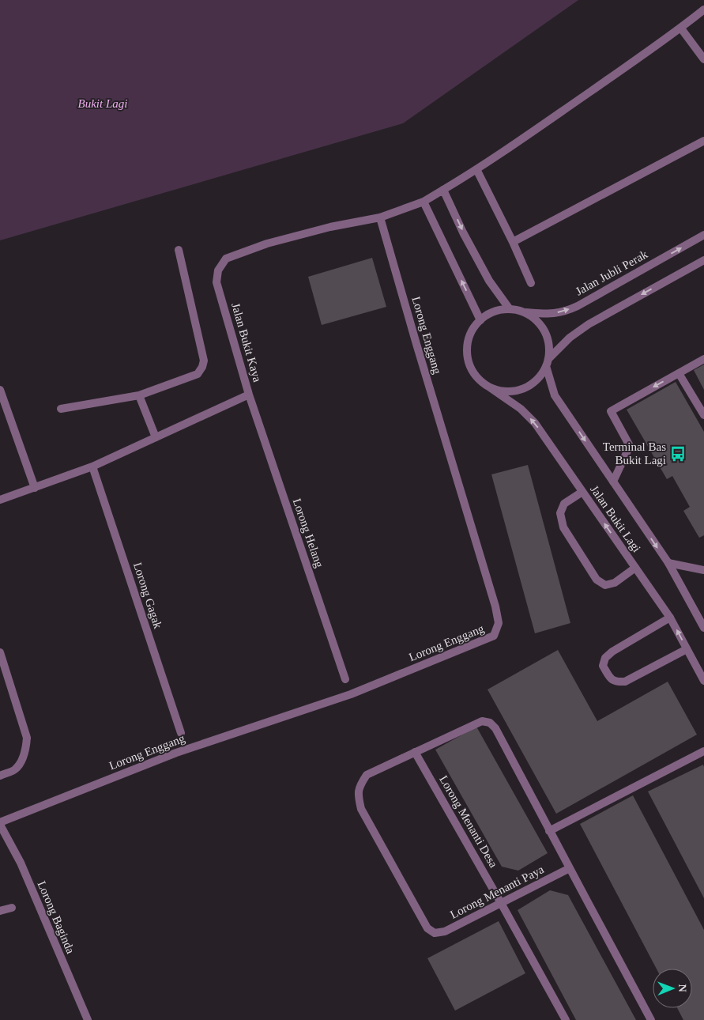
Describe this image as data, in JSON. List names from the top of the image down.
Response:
{
  "streets": {
    "street": [
      "Jalan Jubli Perak",
      "Lorong Enggang",
      "Jalan Bukit Kaya",
      "Jalan Bukit Lagi",
      "Lorong Helang",
      "Lorong Gagak",
      "Lorong Menanti Desa",
      "Lorong Menanti Paya",
      "Lorong Baginda"
    ]
  },
  "crossings": [
    ["Jalan Jubli Perak", "Jalan Bukit Lagi"],
    ["Lorong Enggang", "Jalan Bukit Kaya"],
    ["Lorong Enggang", "Lorong Baginda"],
    ["Jalan Bukit Kaya", "Lorong Helang"],
    ["Jalan Bukit Kaya", "Lorong Gagak"],
    ["Lorong Menanti Desa", "Lorong Menanti Paya"]
  ],
  "parks": ["Bukit Lagi"],
  "places": {
    "bus stop": ["Terminal Bas Bukit Lagi"]
  },
  "north": "right"
}
